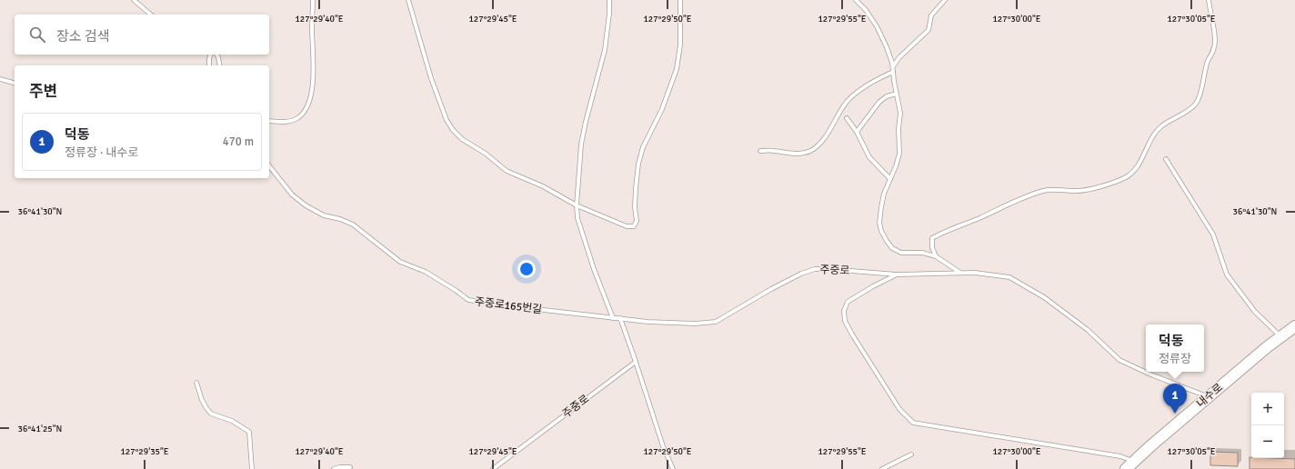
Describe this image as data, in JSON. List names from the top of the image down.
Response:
{
  "streets": {
    "street": ["내수로"],
    "lane": ["주중로", "주중로165번길"]
  },
  "crossings": [
    ["주중로", "주중로165번길"],
    ["주중로", "내수로"]
  ],
  "page": {
    "search": "장소 검색",
    "heading": "주변",
    "list": [
      {
        "mark": "1",
        "name": "덕동",
        "note": "정류장 · 내수로",
        "value": "470 m"
      }
    ],
    "popup": ["덕동", "정류장"],
    "pins": "1",
    "map_buttons": ["+", "−"]
  },
  "coordinates": [
    "127°29'40\"E",
    "127°29'45\"E",
    "127°29'50\"E",
    "127°29'55\"E",
    "127°30'00\"E",
    "127°30'05\"E",
    "36°41'30\"N",
    "36°41'25\"N",
    "127°29'35\"E"
  ]
}
